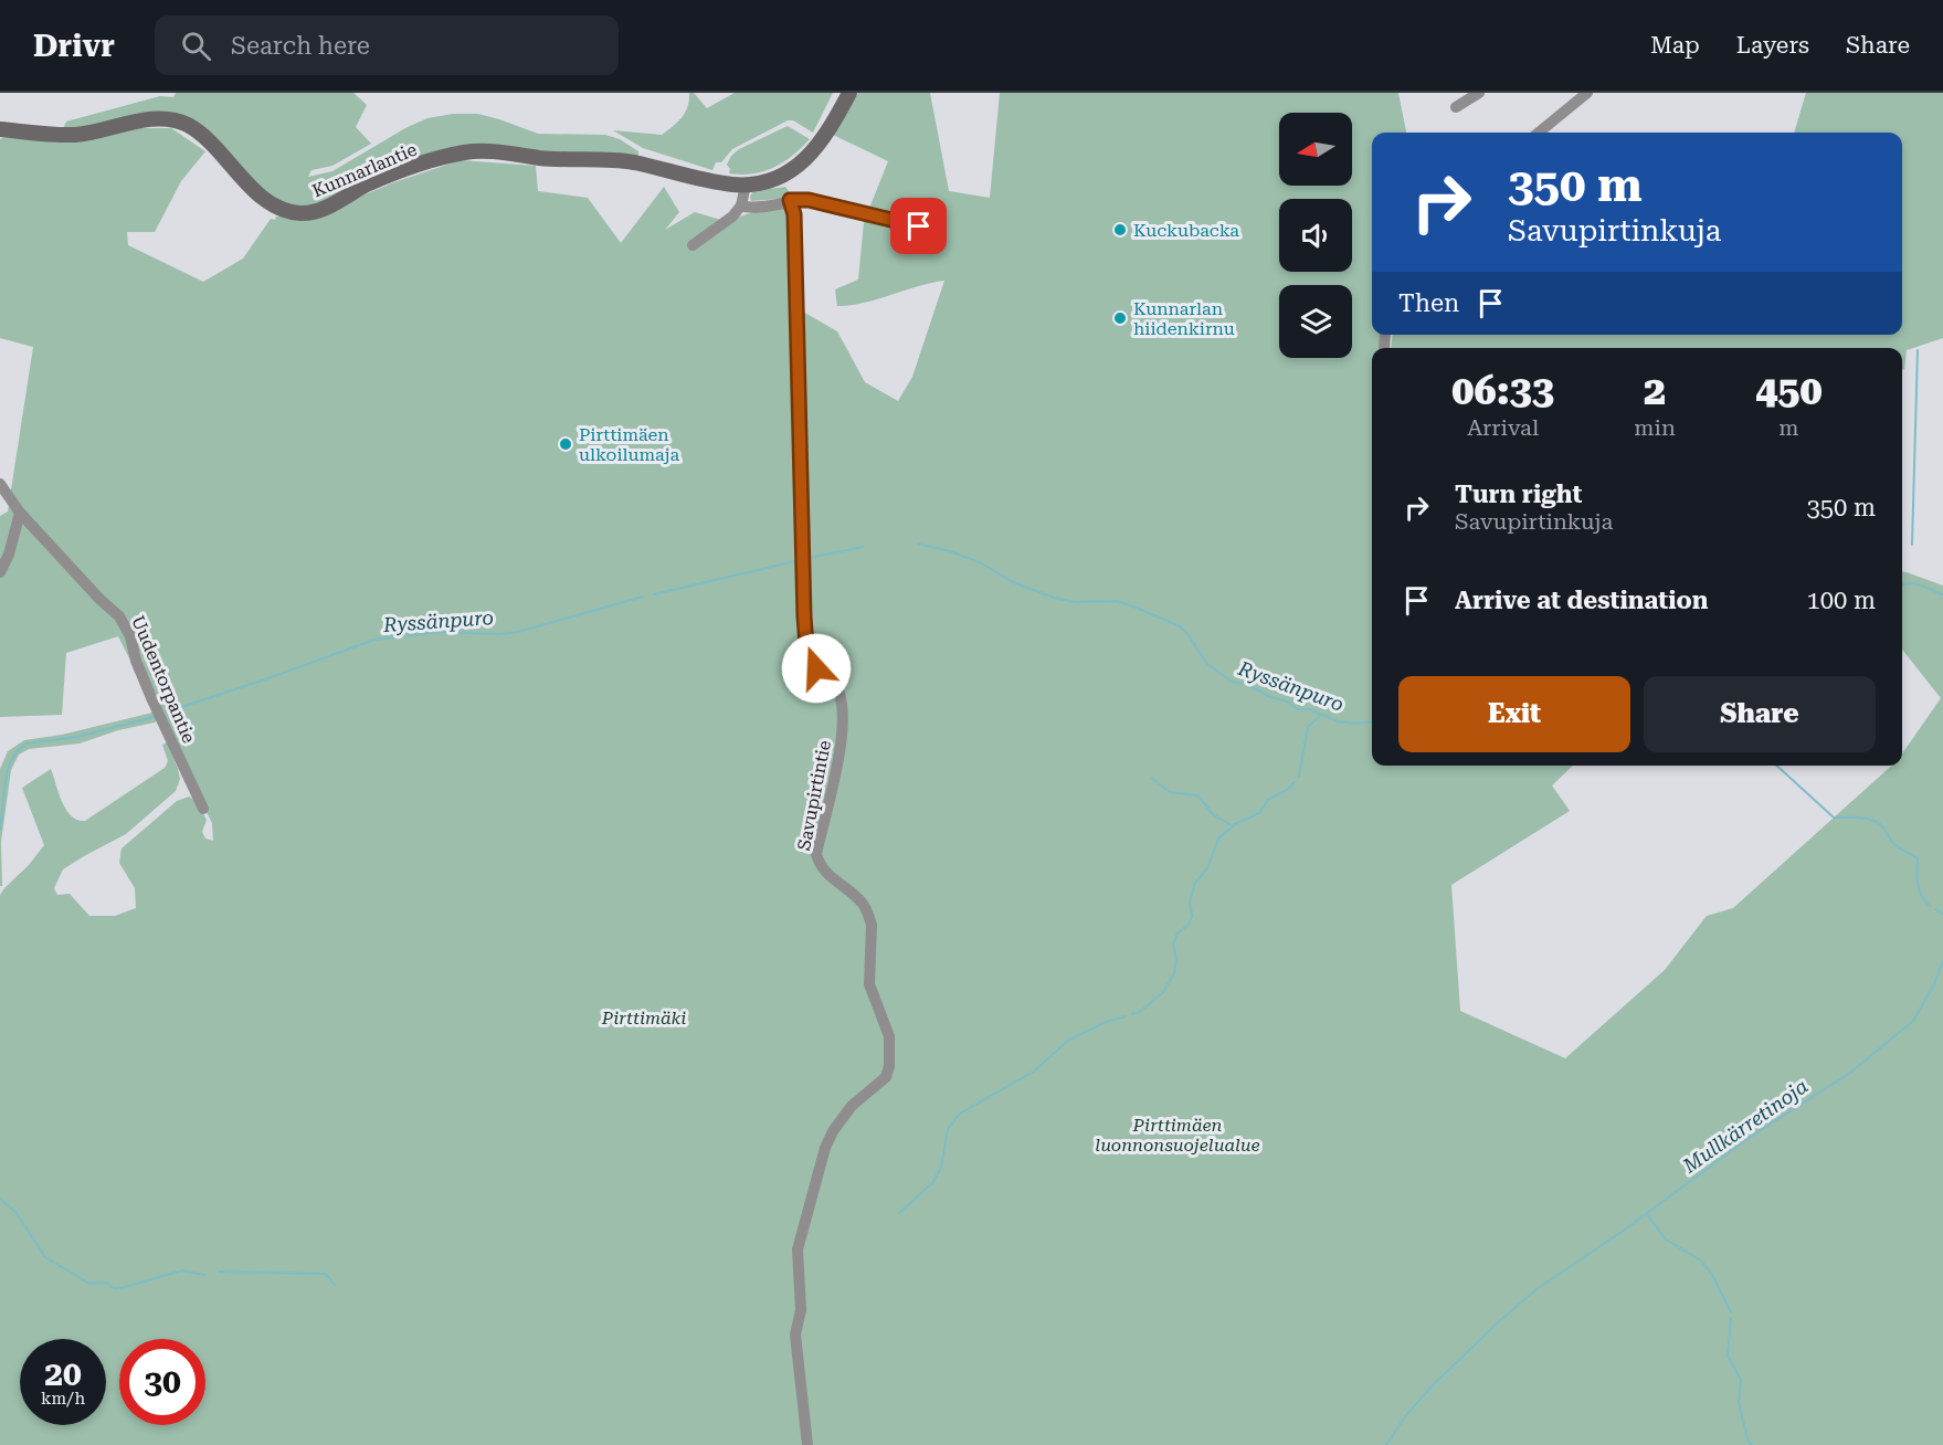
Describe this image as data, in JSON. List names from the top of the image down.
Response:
{
  "streets": {
    "main road": ["Kunnarlantie"],
    "street": ["Uudentorpantie", "Savupirtintie"]
  },
  "water": ["Ryssänpuro", "Mullkärretinoja"],
  "parks": ["Pirttimäki", "Pirttimäen luonnonsuojelualue"],
  "places": ["Kuckubacka", "Kunnarlan hiidenkirnu", "Pirttimäen ulkoilumaja"],
  "north": "left",
  "page": {
    "header": "Drivr",
    "search": "Search here",
    "nav": ["Map", "Layers", "Share"],
    "turn": ["350 m", "Savupirtinkuja"],
    "then": "Then",
    "eta": [
      "06:33",
      "Arrival",
      "2",
      "min",
      "450",
      "m"
    ],
    "list": [
      {
        "name": "Turn right",
        "note": "Savupirtinkuja",
        "value": "350 m"
      },
      {
        "name": "Arrive at destination",
        "value": "100 m"
      }
    ],
    "buttons": ["Exit", "Share"],
    "speed": "20 km/h",
    "limit": "30"
  }
}
